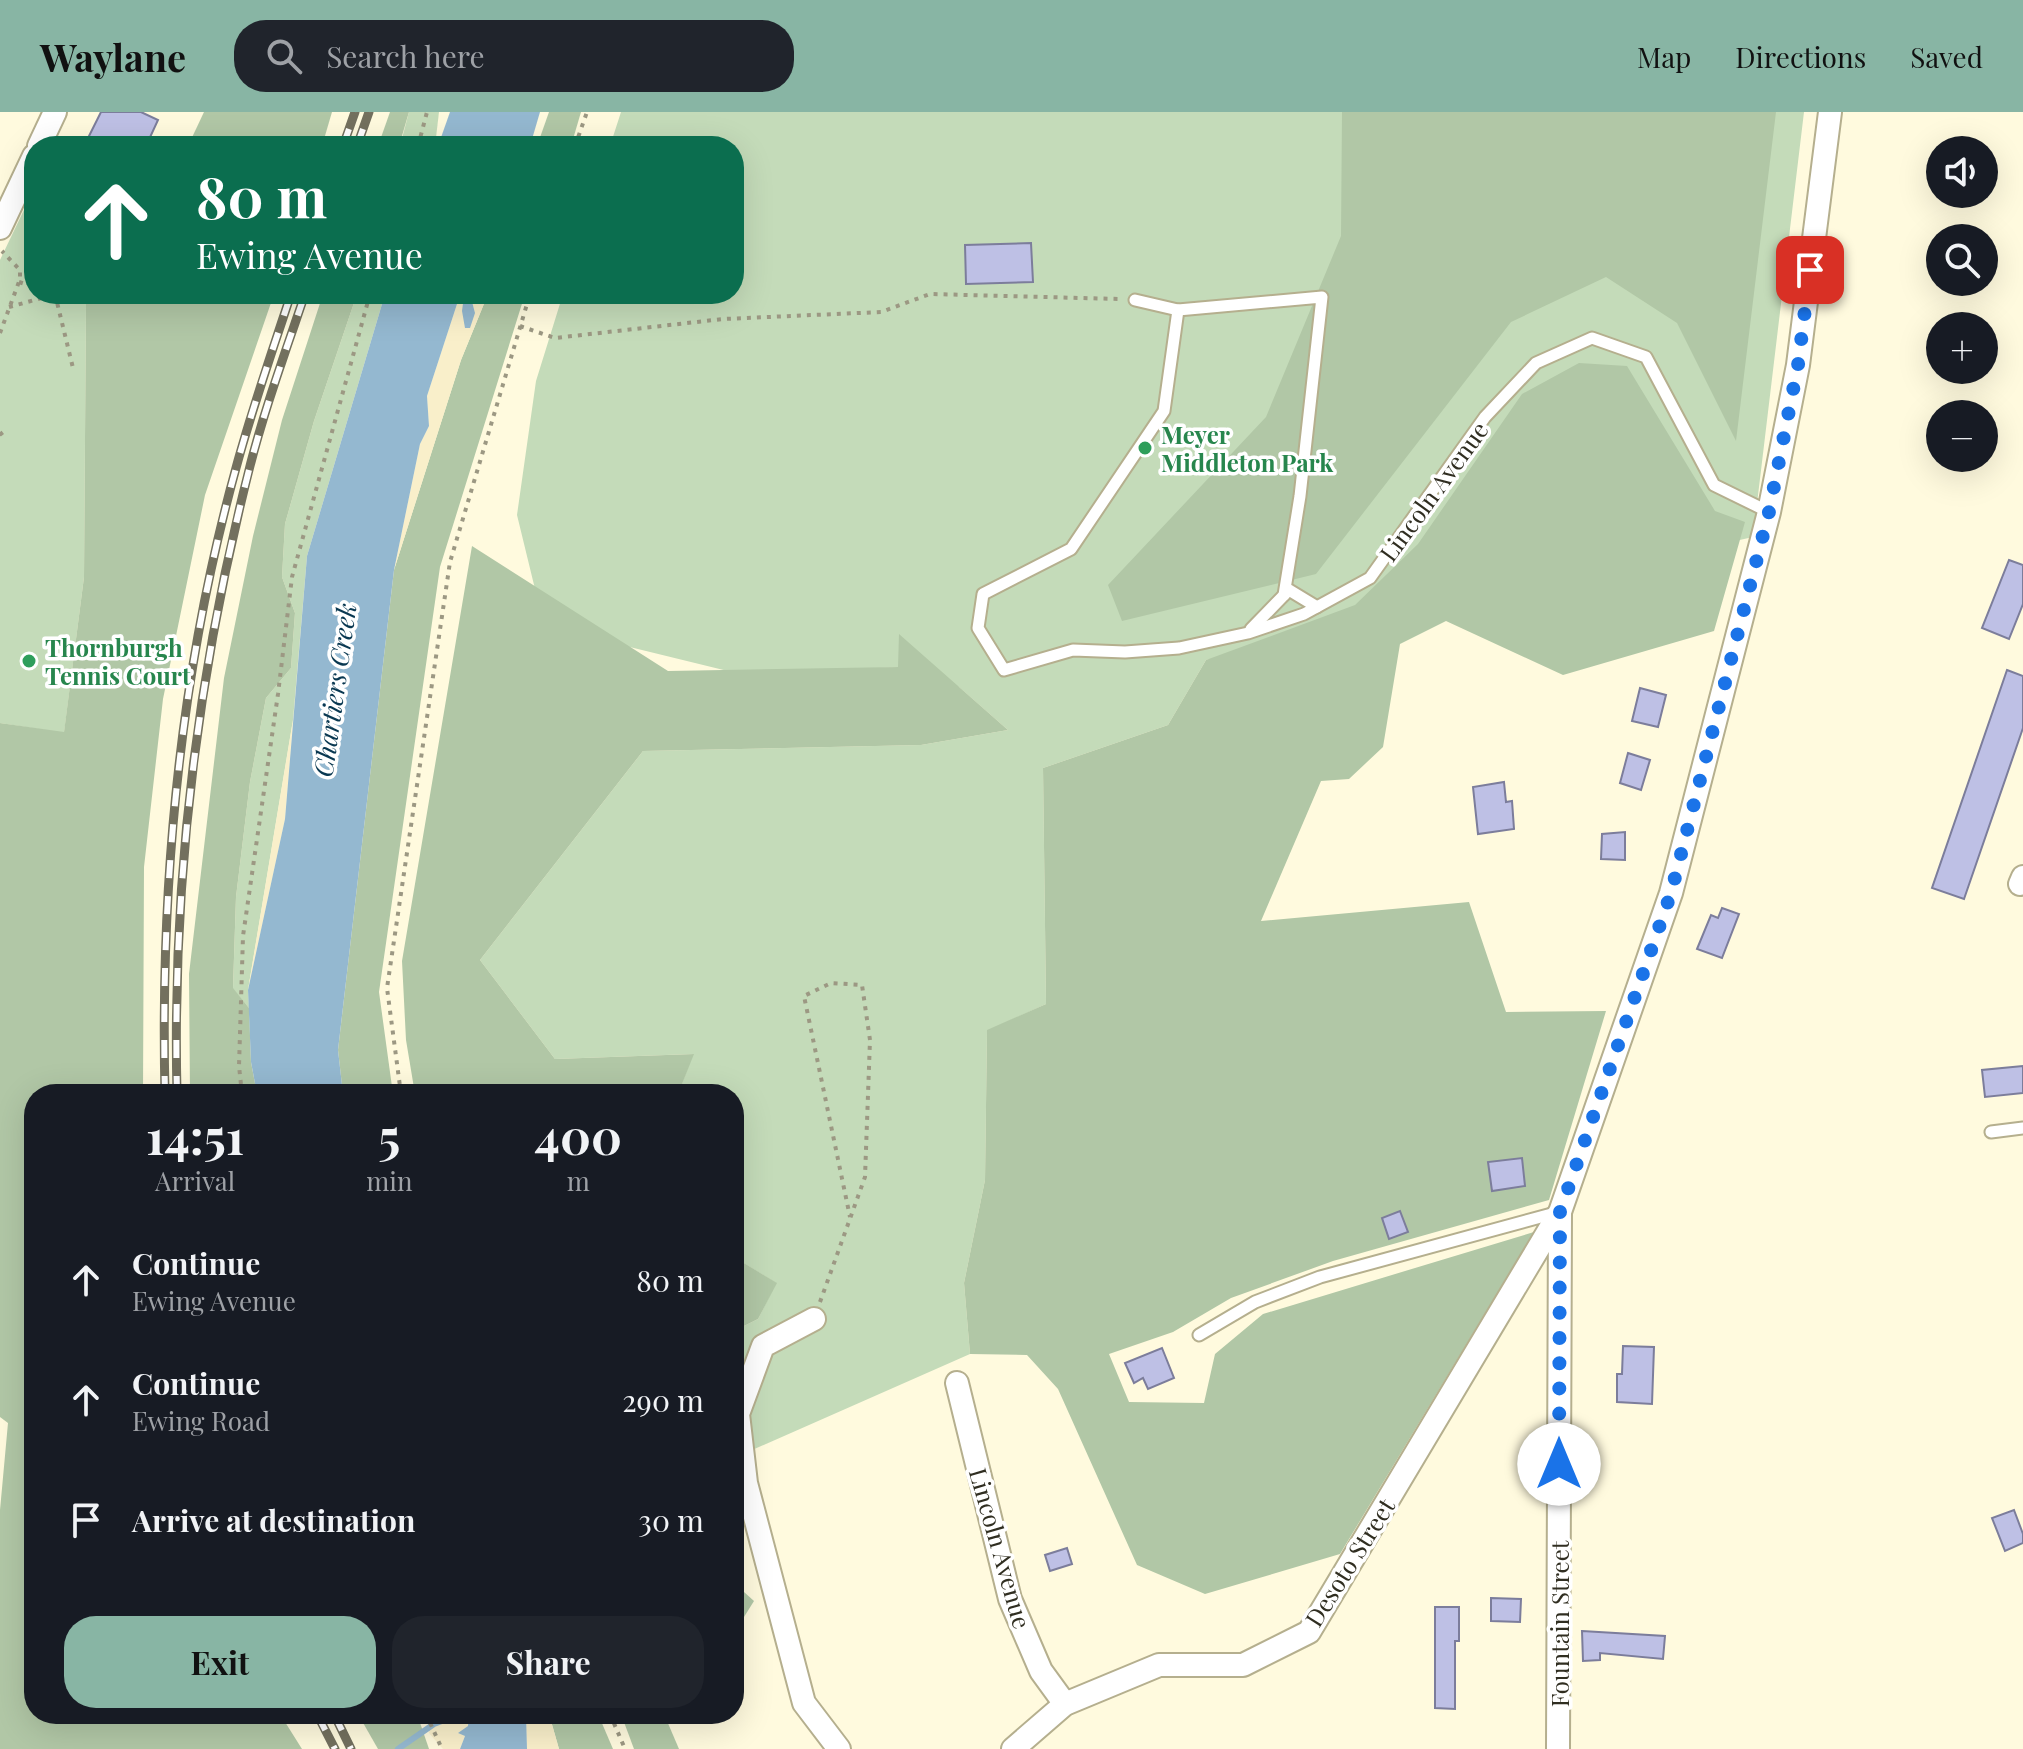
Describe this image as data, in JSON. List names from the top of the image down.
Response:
{
  "streets": {
    "street": ["Lincoln Avenue", "Desoto Street", "Fountain Street"]
  },
  "crossings": [
    ["Lincoln Avenue", "Desoto Street"],
    ["Desoto Street", "Fountain Street"]
  ],
  "water": ["Chartiers Creek"],
  "places": ["Meyer Middleton Park", "Thornburgh Tennis Court"],
  "page": {
    "header": "Waylane",
    "search": "Search here",
    "nav": ["Map", "Directions", "Saved"],
    "map_buttons": ["+", "−"],
    "turn": ["80 m", "Ewing Avenue"],
    "eta": [
      "14:51",
      "Arrival",
      "5",
      "min",
      "400",
      "m"
    ],
    "list": [
      {
        "name": "Continue",
        "note": "Ewing Avenue",
        "value": "80 m"
      },
      {
        "name": "Continue",
        "note": "Ewing Road",
        "value": "290 m"
      },
      {
        "name": "Arrive at destination",
        "value": "30 m"
      }
    ],
    "buttons": ["Exit", "Share"]
  }
}
